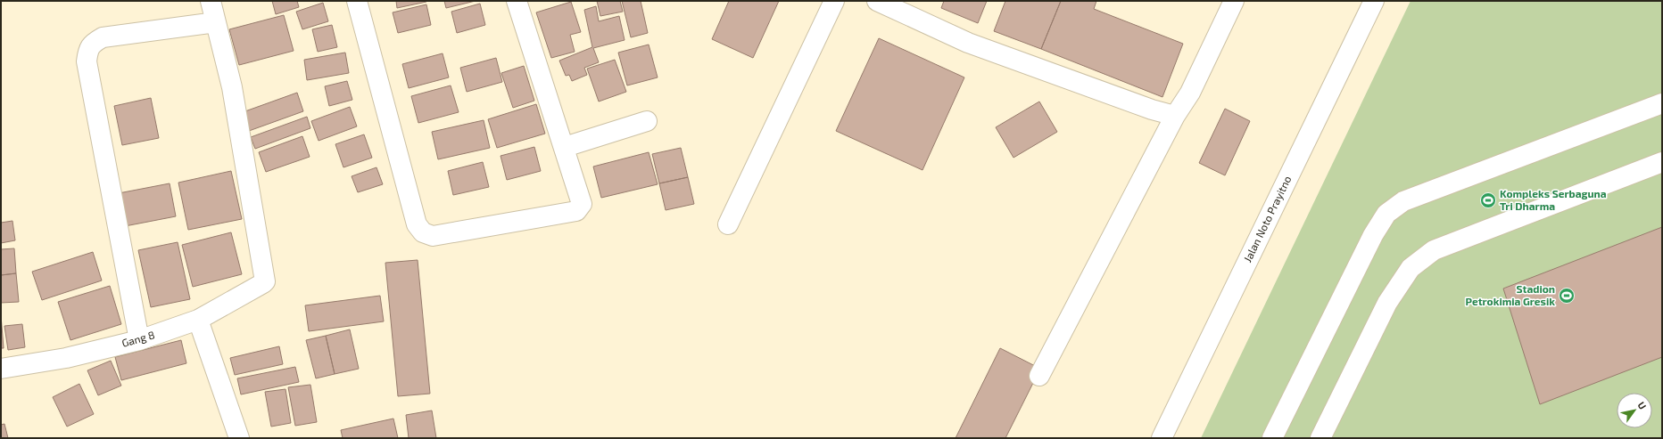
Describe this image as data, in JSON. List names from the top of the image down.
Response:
{
  "streets": {
    "street": ["Jalan Noto Prayitno", "Gang 8"]
  },
  "places": {
    "sports": ["Kompleks Serbaguna Tri Dharma", "Stadion Petrokimia Gresik"]
  },
  "north": "top right"
}
